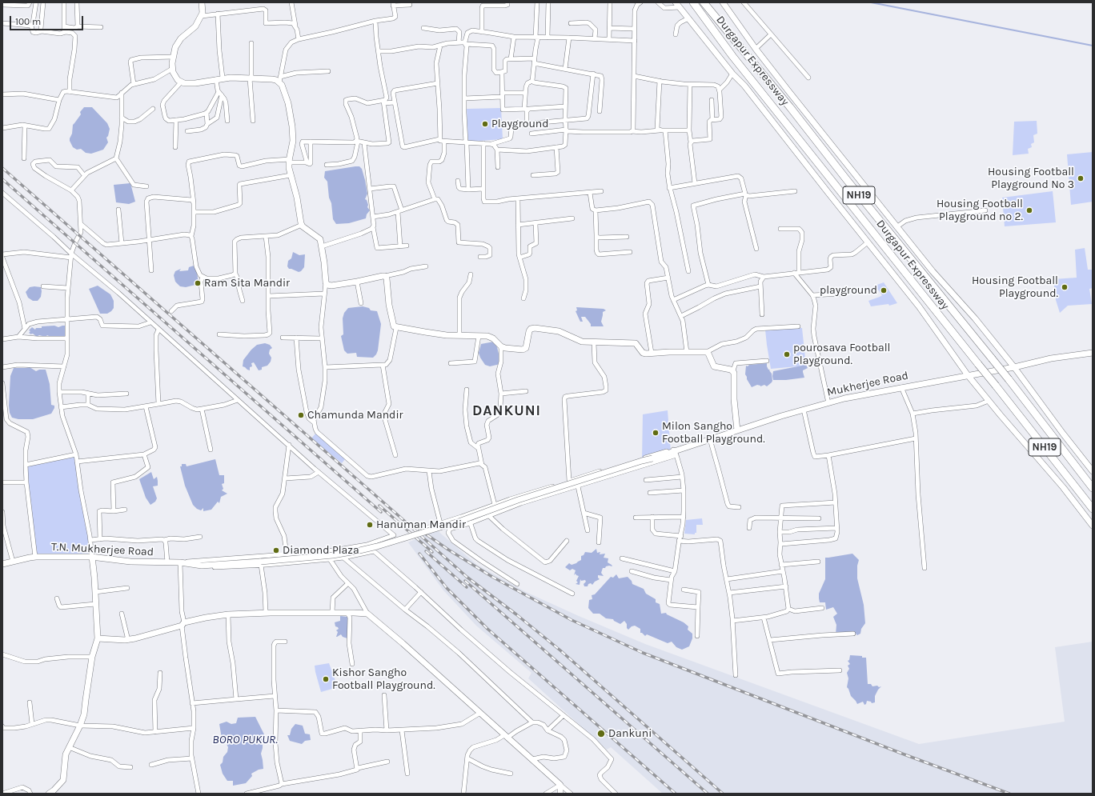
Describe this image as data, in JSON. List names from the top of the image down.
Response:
{
  "streets": {
    "highway": ["Durgapur Expressway", "NH19"],
    "street": ["Mukherjee Road", "T.N. Mukherjee Road"]
  },
  "crossings": [
    ["Mukherjee Road", "T.N. Mukherjee Road"]
  ],
  "districts": ["DANKUNI"],
  "water": ["BORO PUKUR."],
  "places": [
    "Playground",
    "Housing Football Playground No 3",
    "Housing Football Playground no 2.",
    "Ram Sita Mandir",
    "Housing Football Playground.",
    "playground",
    "pourosava Football Playground.",
    "Chamunda Mandir",
    "Milon Sangho Football Playground.",
    "Hanuman Mandir",
    "Diamond Plaza",
    "Kishor Sangho Football Playground.",
    "Dankuni"
  ],
  "scale_bar": "100 m"
}
